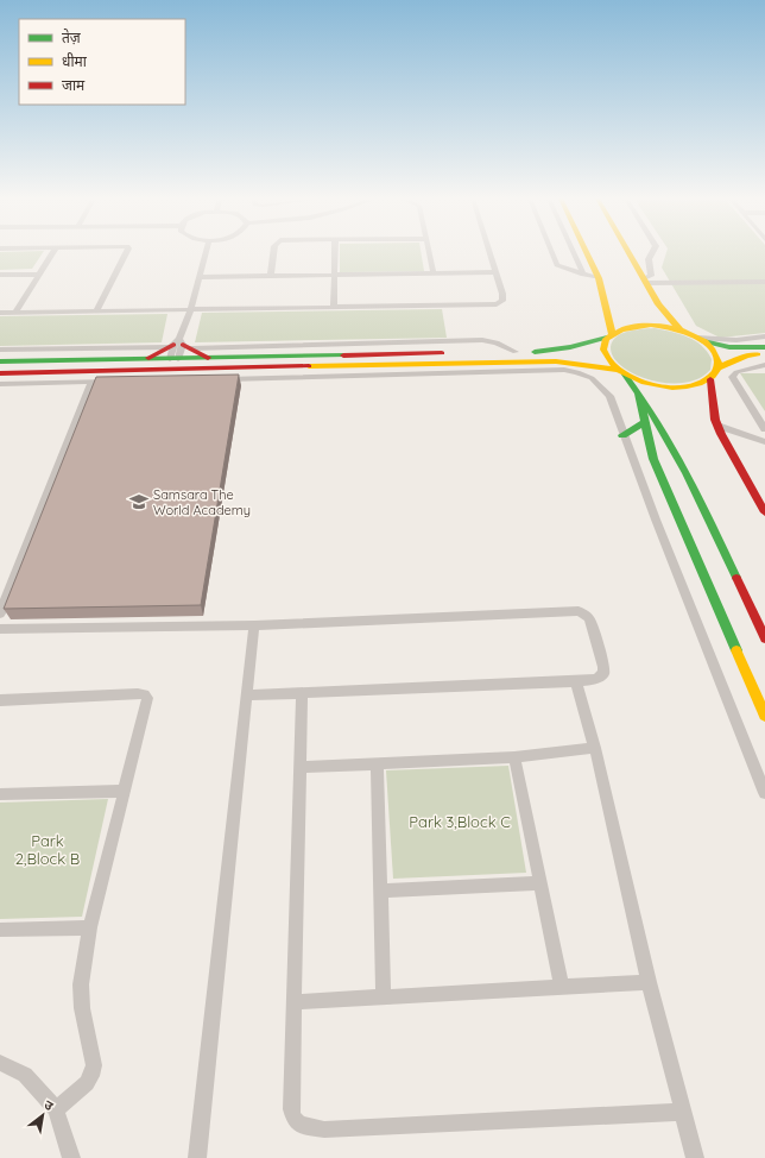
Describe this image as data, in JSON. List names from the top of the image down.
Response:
{
  "parks": ["Park 3,Block C", "Park 2,Block B"],
  "places": {
    "school or university": ["Samsara The World Academy"]
  },
  "legend": ["तेज़", "धीमा", "जाम"],
  "north": "top right"
}
